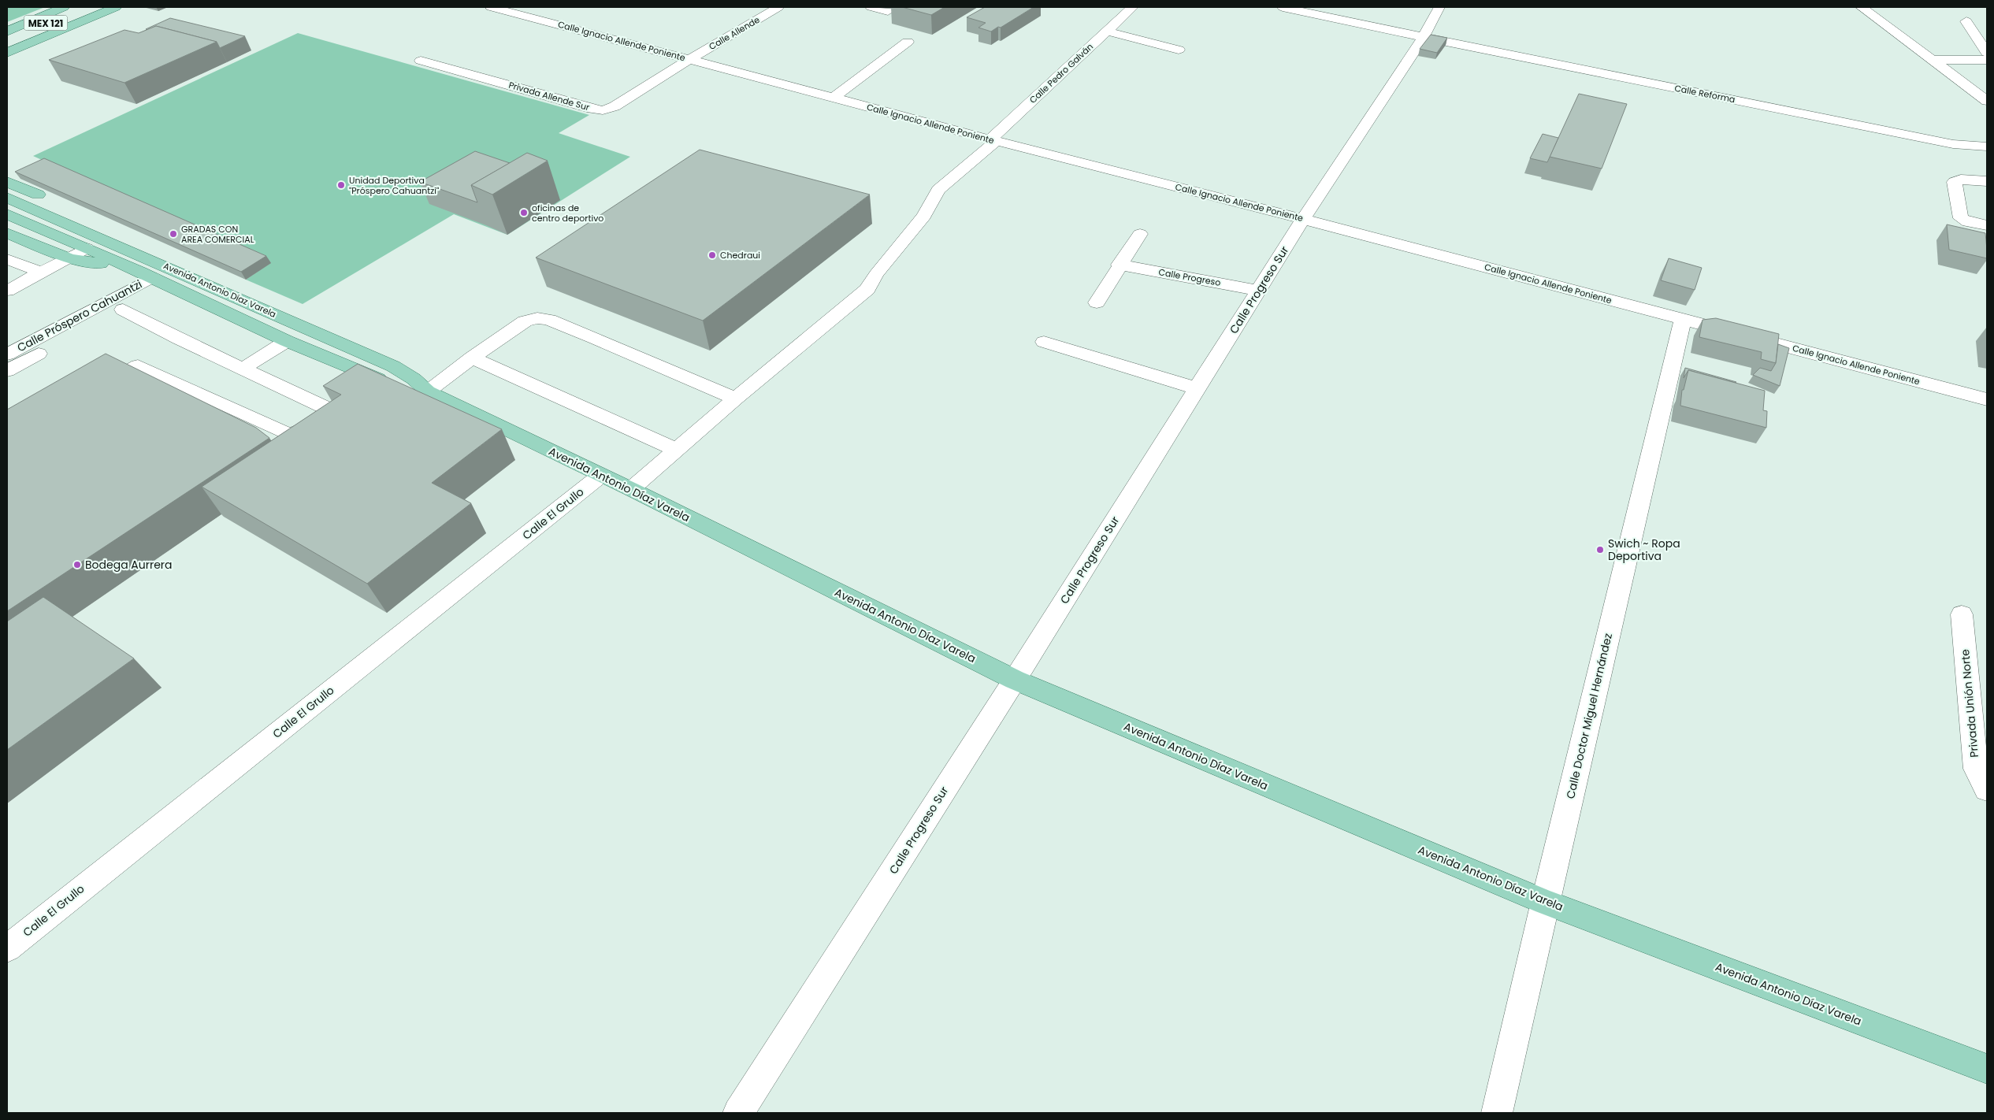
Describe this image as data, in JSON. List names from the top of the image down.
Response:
{
  "streets": {
    "main road": ["MEX 121", "Avenida Antonio Díaz Varela"],
    "street": [
      "Calle Allende",
      "Calle Ignacio Allende Poniente",
      "Calle Pedro Galván",
      "Calle Reforma",
      "Privada Allende Sur",
      "Calle Progreso",
      "Calle Progreso Sur",
      "Calle Próspero Cahuantzi",
      "Calle El Grullo",
      "Privada Unión Norte",
      "Calle Doctor Miguel Hernández"
    ]
  },
  "crossings": [
    ["Calle Allende", "Calle Ignacio Allende Poniente"],
    ["Calle Allende", "Privada Allende Sur"],
    ["Calle Ignacio Allende Poniente", "Calle Pedro Galván"],
    ["Calle Ignacio Allende Poniente", "Privada Allende Sur"],
    ["Calle Ignacio Allende Poniente", "Calle Progreso Sur"],
    ["Calle Ignacio Allende Poniente", "Calle Doctor Miguel Hernández"],
    ["Calle Pedro Galván", "Avenida Antonio Díaz Varela"],
    ["Calle Reforma", "Calle Progreso Sur"],
    ["Calle Progreso", "Calle Progreso Sur"],
    ["Avenida Antonio Díaz Varela", "Calle Progreso Sur"],
    ["Avenida Antonio Díaz Varela", "Calle Próspero Cahuantzi"],
    ["Avenida Antonio Díaz Varela", "Calle El Grullo"],
    ["Avenida Antonio Díaz Varela", "Calle Doctor Miguel Hernández"]
  ],
  "places": [
    "Unidad Deportiva \"Próspero Cahuantzi\"",
    "oficinas de centro deportivo",
    "GRADAS CON AREA COMERCIAL",
    "Chedraui",
    "Swich ~ Ropa Deportiva",
    "Bodega Aurrera"
  ]
}
